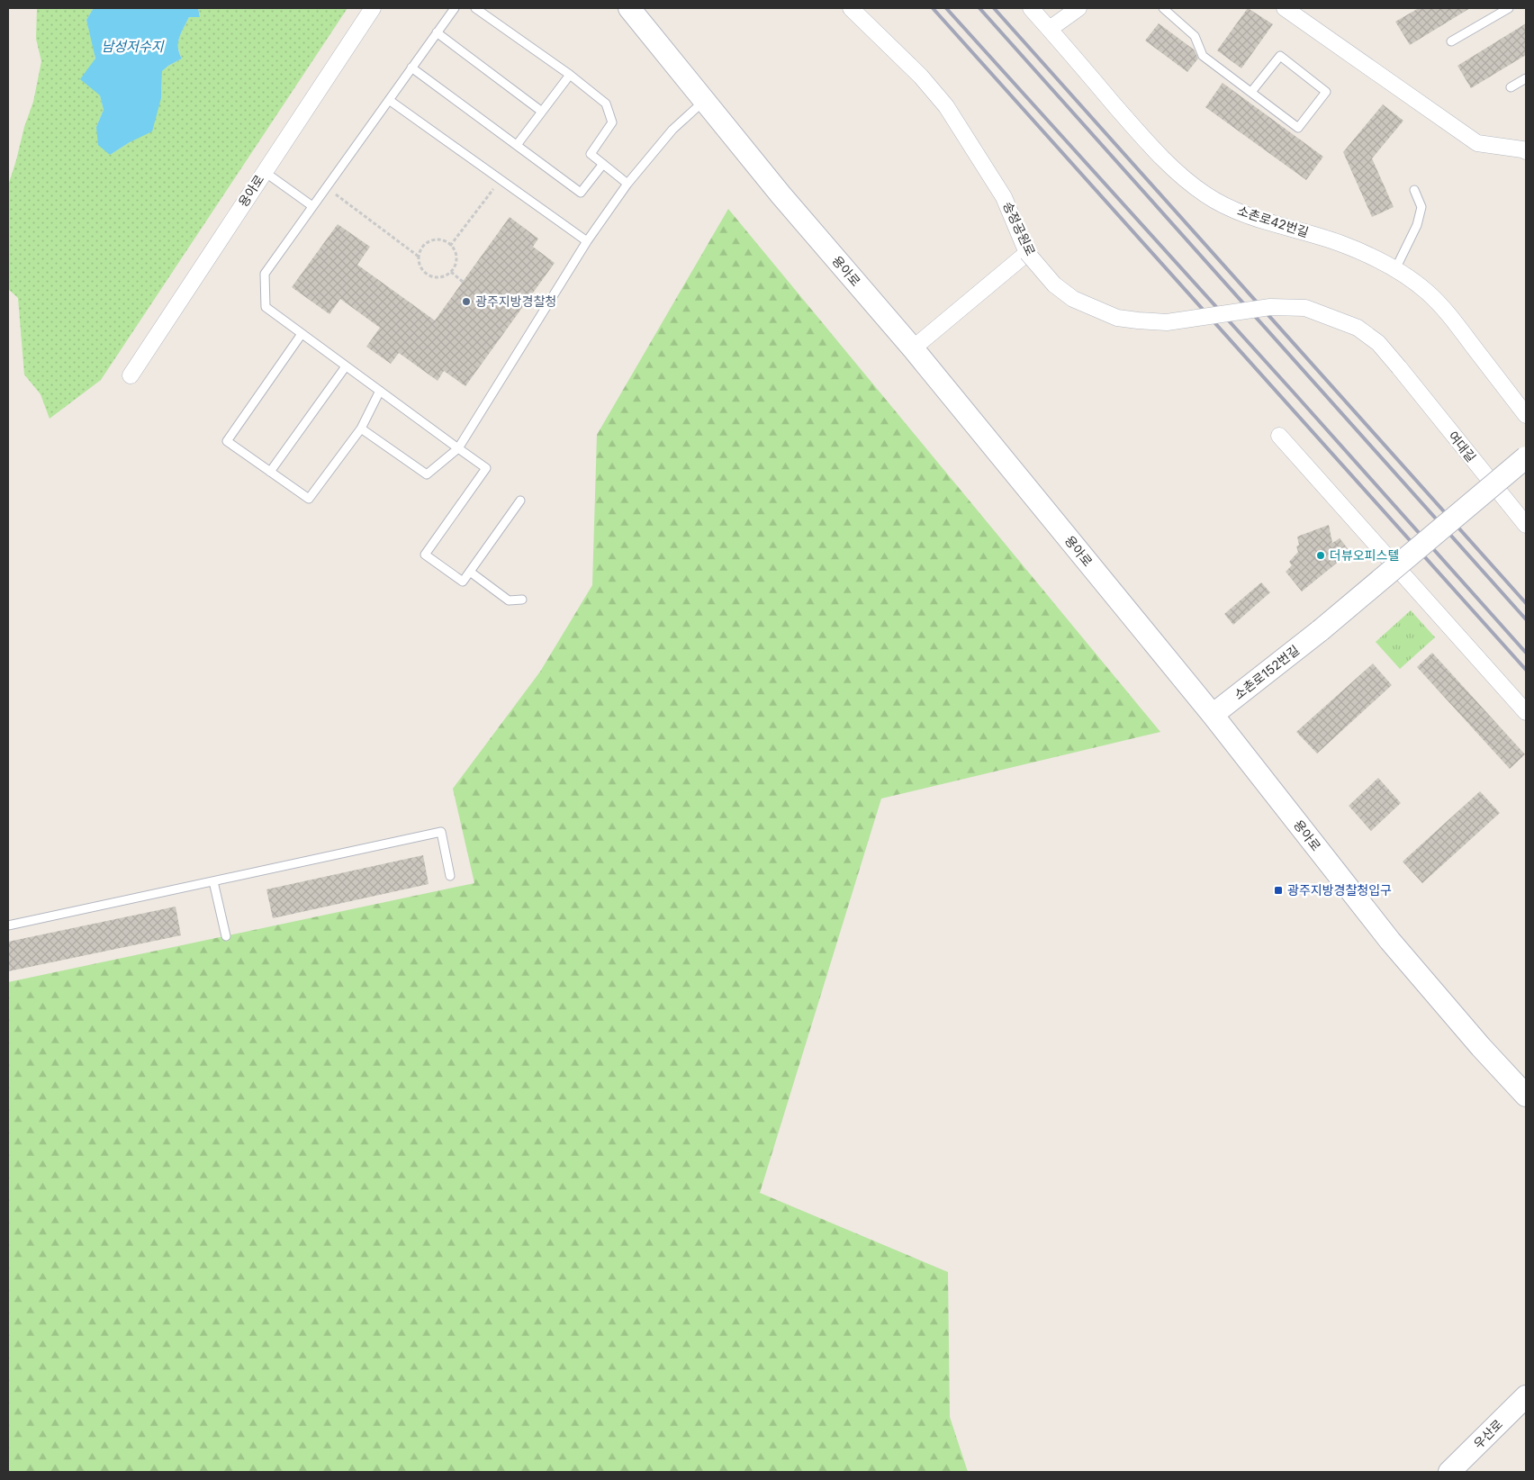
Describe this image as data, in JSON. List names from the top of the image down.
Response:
{
  "streets": {
    "street": [
      "용아로",
      "소촌로42번길",
      "송정공원로",
      "여대길",
      "소촌로152번길",
      "우산로"
    ]
  },
  "crossings": [
    ["용아로", "소촌로152번길"],
    ["송정공원로", "여대길"]
  ],
  "water": ["남성저수지"],
  "places": {
    "other": ["광주지방경찰청", "더뷰오피스텔"],
    "transit": ["광주지방경찰청입구"]
  }
}
